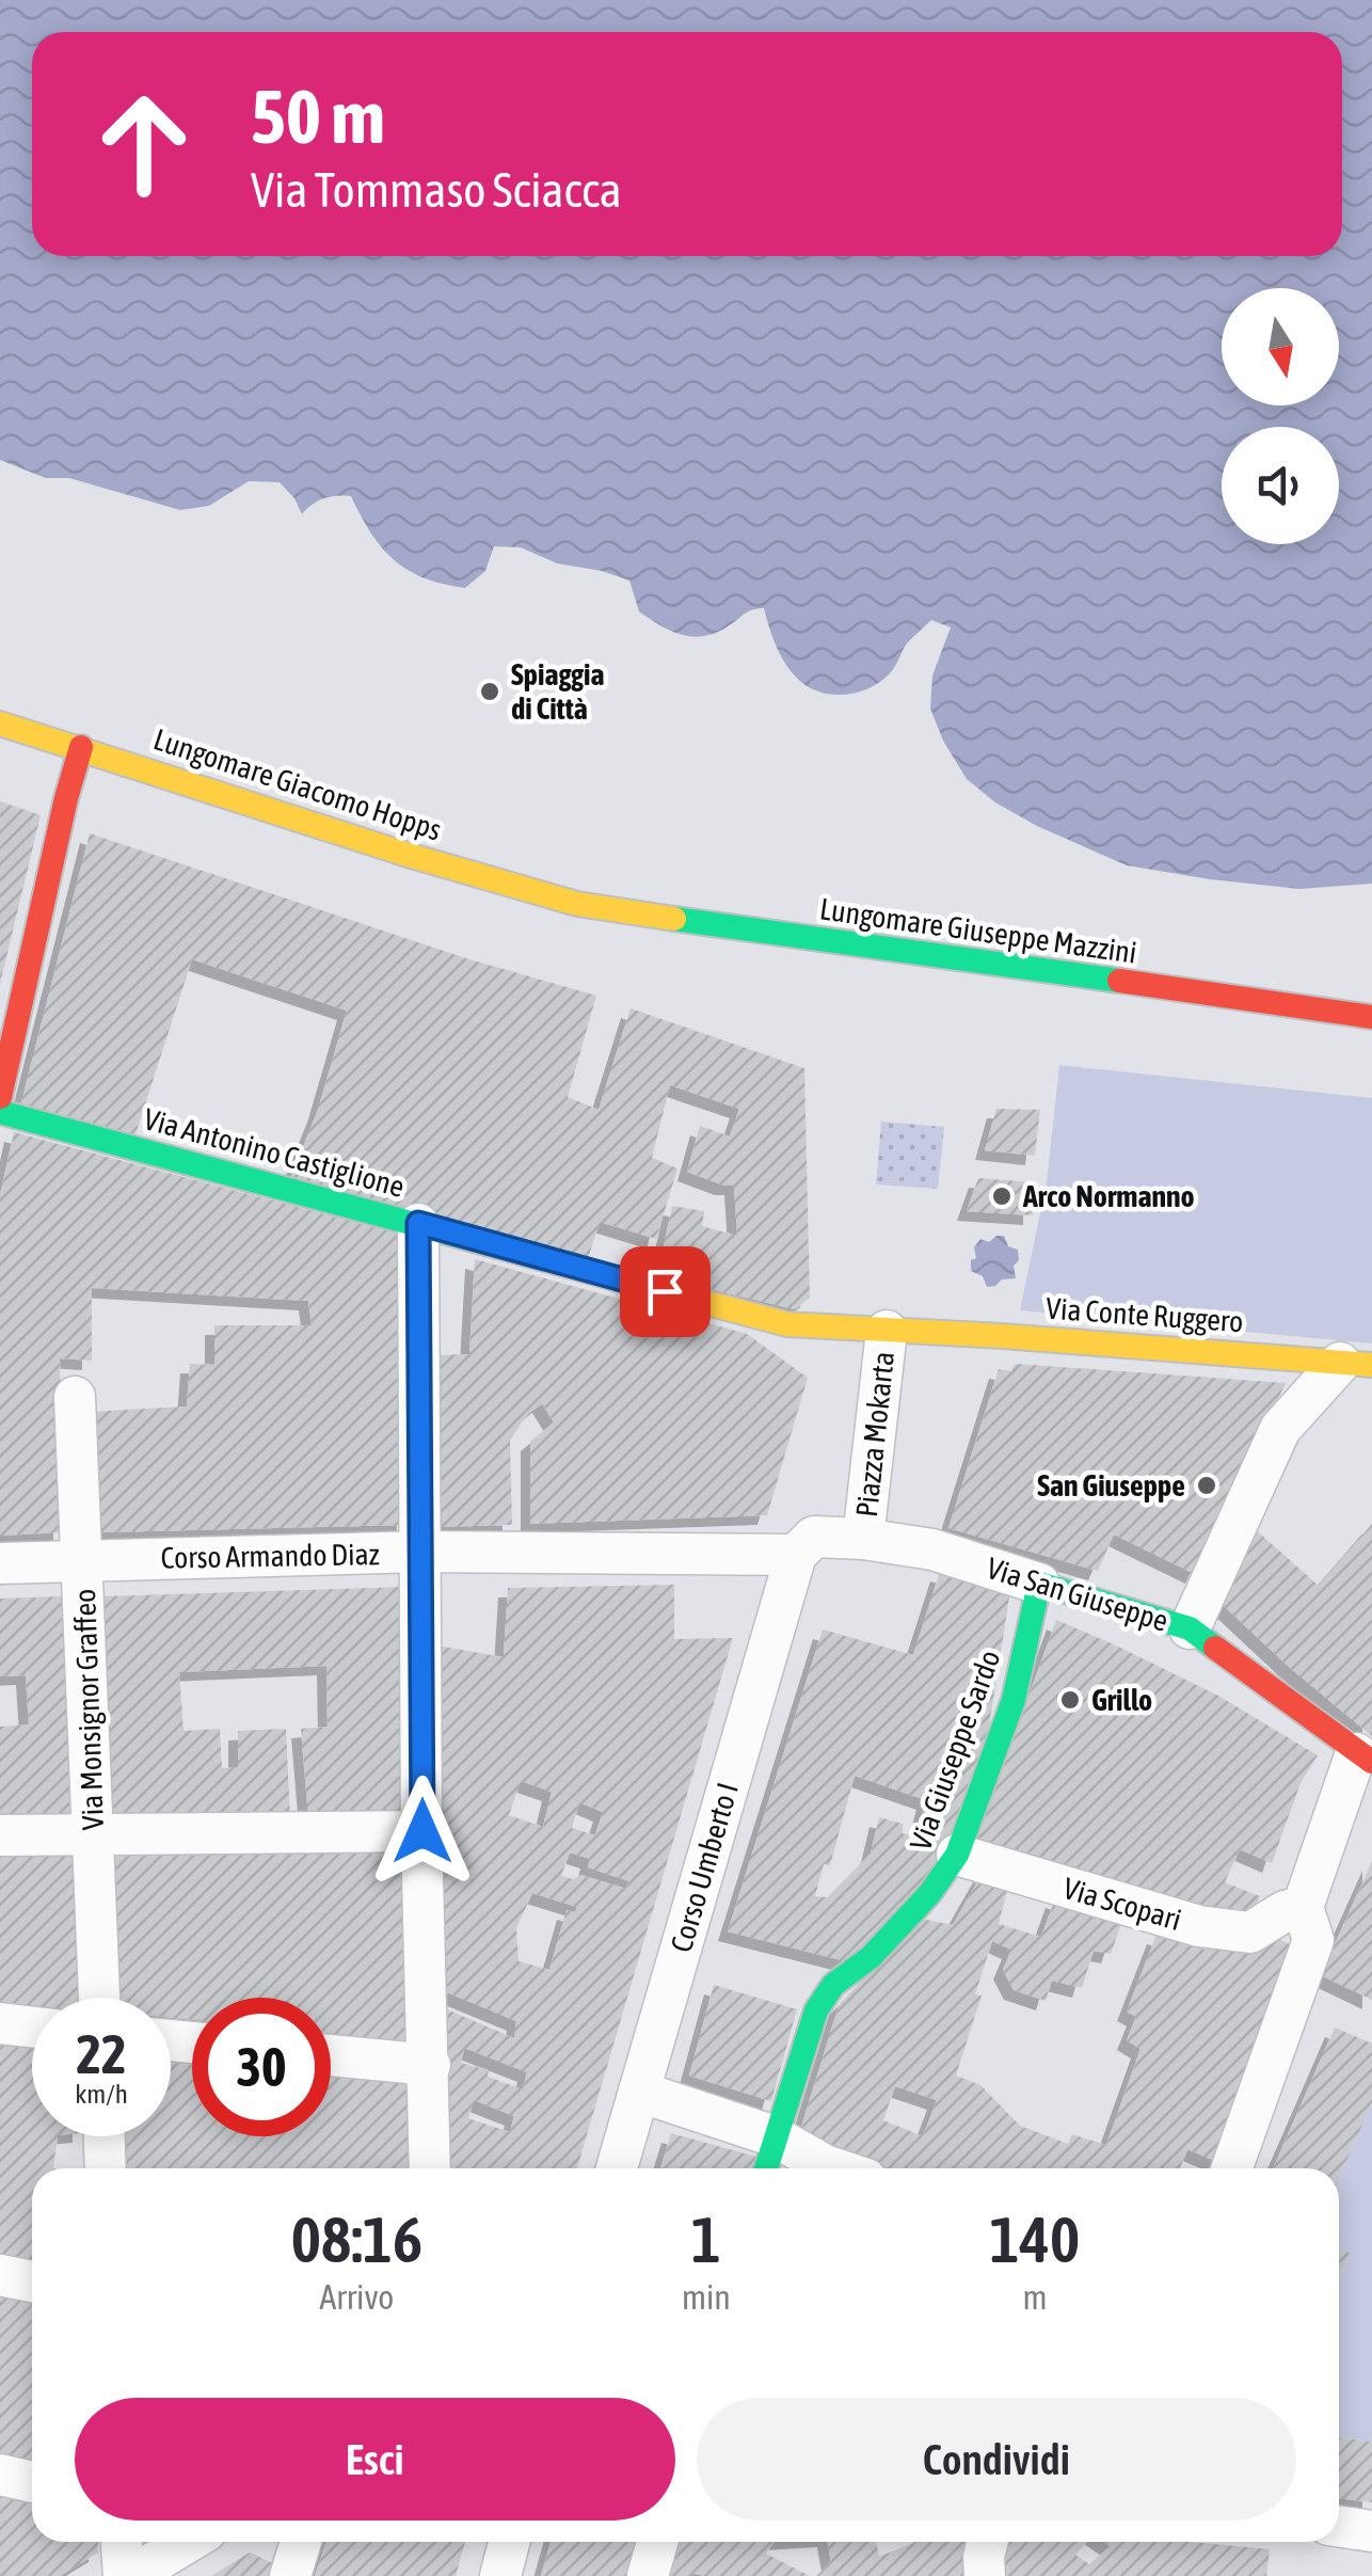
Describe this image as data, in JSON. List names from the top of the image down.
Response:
{
  "streets": {
    "street": [
      "Lungomare Giacomo Hopps",
      "Lungomare Giuseppe Mazzini",
      "Via Antonino Castiglione",
      "Via Conte Ruggero",
      "Piazza Mokarta",
      "Corso Armando Diaz",
      "Via San Giuseppe",
      "Via Monsignor Graffeo",
      "Via Giuseppe Sardo",
      "Corso Umberto I",
      "Via Scopari"
    ]
  },
  "crossings": [
    ["Lungomare Giacomo Hopps", "Lungomare Giuseppe Mazzini"],
    ["Via Antonino Castiglione", "Piazza Mokarta"],
    ["Via Conte Ruggero", "Piazza Mokarta"],
    ["Piazza Mokarta", "Corso Armando Diaz"],
    ["Piazza Mokarta", "Via San Giuseppe"],
    ["Piazza Mokarta", "Corso Umberto I"],
    ["Corso Armando Diaz", "Via Monsignor Graffeo"],
    ["Corso Armando Diaz", "Corso Umberto I"],
    ["Via San Giuseppe", "Via Giuseppe Sardo"],
    ["Via Giuseppe Sardo", "Via Scopari"]
  ],
  "places": [
    "Spiaggia di Città",
    "Arco Normanno",
    "San Giuseppe",
    "Grillo"
  ],
  "north": "bottom",
  "page": {
    "turn": ["50 m", "Via Tommaso Sciacca"],
    "speed": "22 km/h",
    "limit": "30",
    "eta": [
      "08:16",
      "Arrivo",
      "1",
      "min",
      "140",
      "m"
    ],
    "buttons": ["Esci", "Condividi"]
  }
}
